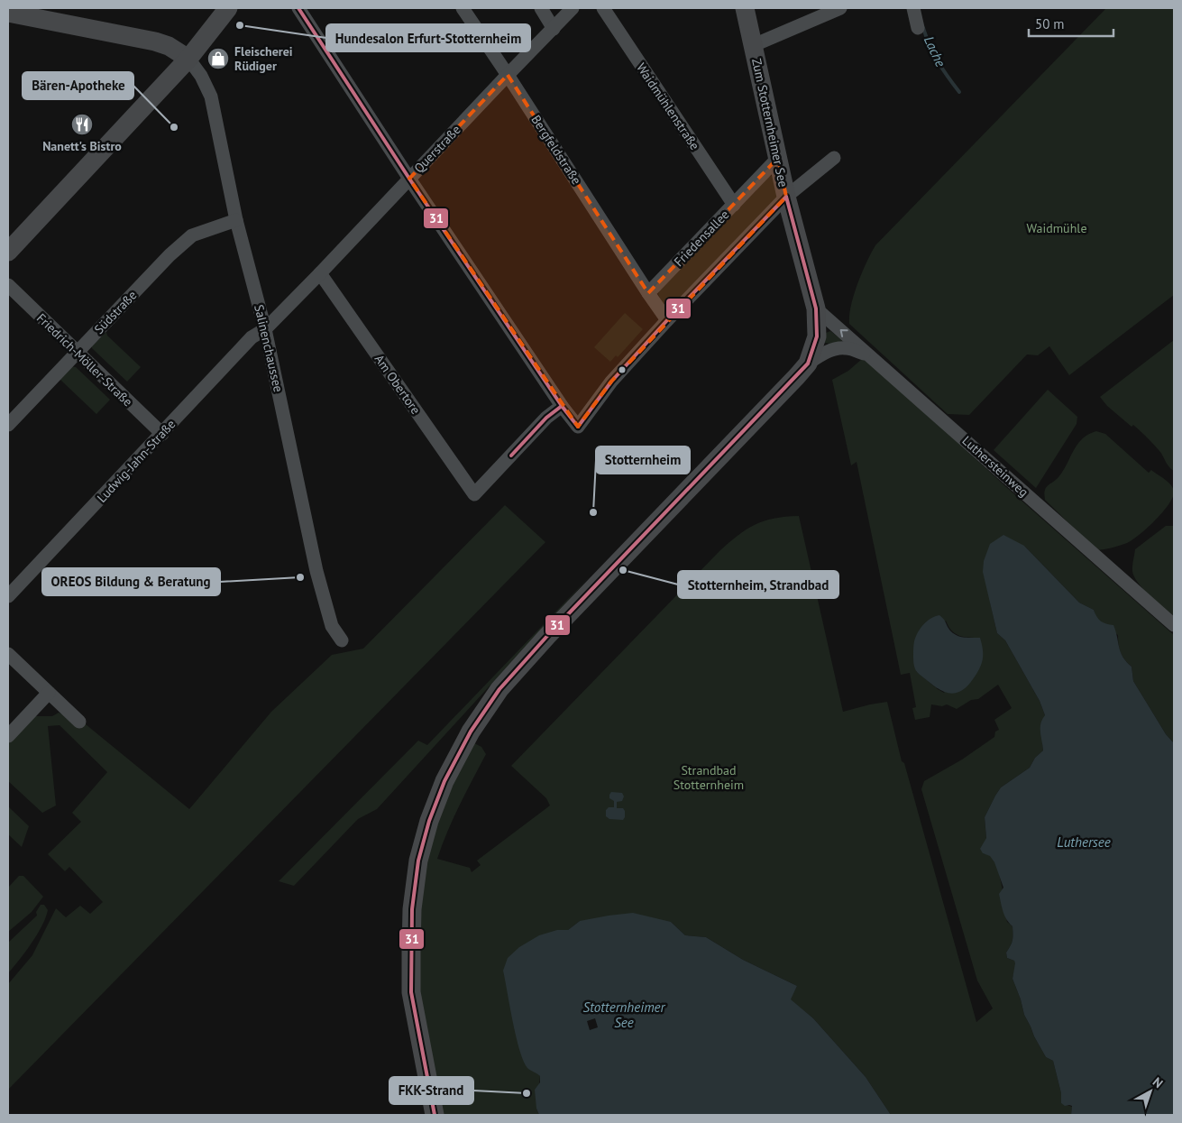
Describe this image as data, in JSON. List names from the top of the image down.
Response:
{
  "streets": {
    "street": [
      "Waidmühlenstraße",
      "Zum Stotternheimer See",
      "Querstraße",
      "Bergfeldstraße",
      "Friedensallee",
      "Südstraße",
      "Salinenchaussee",
      "Friedrich-Möller-Straße",
      "Am Obertore",
      "Ludwig-Jahn-Straße",
      "Luthersteinweg"
    ]
  },
  "crossings": [
    ["Waidmühlenstraße", "Friedensallee"],
    ["Zum Stotternheimer See", "Friedensallee"],
    ["Zum Stotternheimer See", "Luthersteinweg"],
    ["Querstraße", "Bergfeldstraße"],
    ["Querstraße", "Salinenchaussee"],
    ["Querstraße", "Am Obertore"],
    ["Querstraße", "Ludwig-Jahn-Straße"],
    ["Bergfeldstraße", "Friedensallee"],
    ["Südstraße", "Salinenchaussee"],
    ["Südstraße", "Friedrich-Möller-Straße"],
    ["Salinenchaussee", "Ludwig-Jahn-Straße"],
    ["Friedrich-Möller-Straße", "Ludwig-Jahn-Straße"]
  ],
  "water": ["Lache", "Luthersee", "Stotternheimer See"],
  "parks": ["Waidmühle", "Strandbad Stotternheim"],
  "places": {
    "other": [
      "Hundesalon Erfurt-Stotternheim",
      "Bären-Apotheke",
      "Stotternheim",
      "Stotternheim, Strandbad",
      "OREOS Bildung & Beratung",
      "FKK-Strand"
    ],
    "shop": ["Fleischerei Rüdiger"],
    "restaurant": ["Nanett's Bistro"]
  },
  "lines": ["transit line 31"],
  "scale_bar": "50 m",
  "north": "top right"
}
